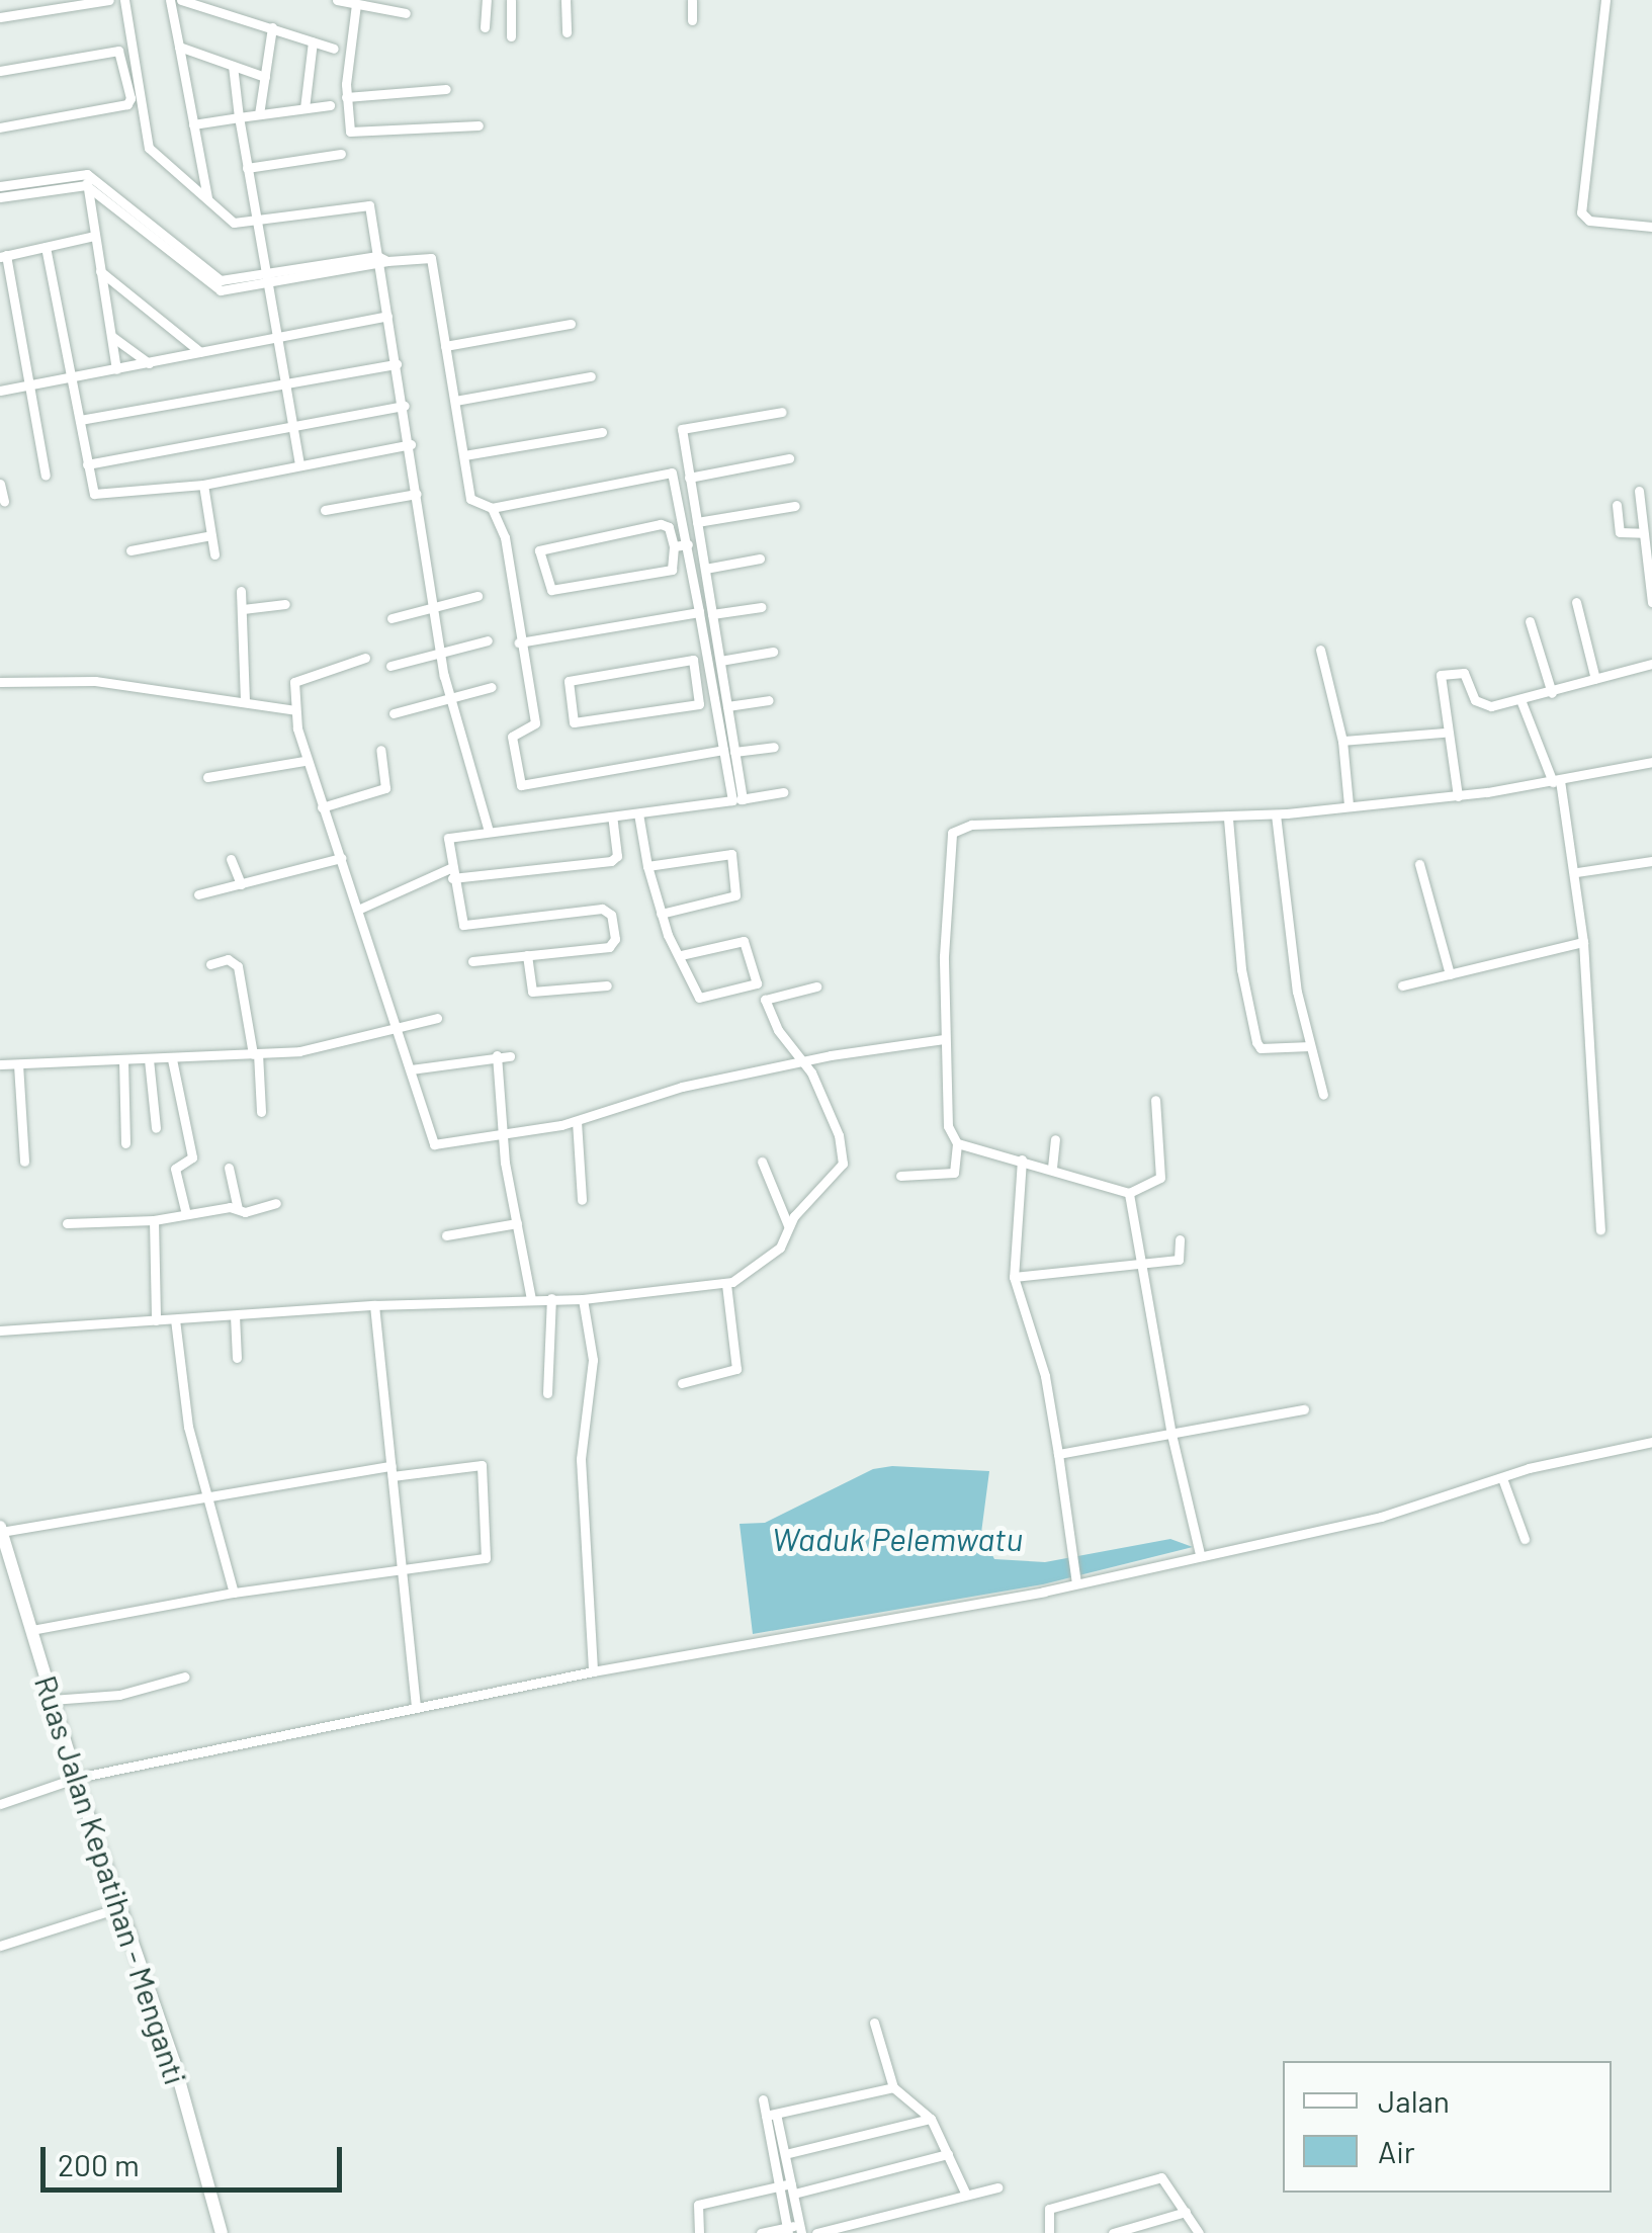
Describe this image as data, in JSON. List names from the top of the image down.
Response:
{
  "streets": {
    "main road": ["Ruas Jalan Kepatihan - Menganti"]
  },
  "water": ["Waduk Pelemwatu"],
  "legend": ["Jalan", "Air"],
  "scale_bar": "200 m"
}
